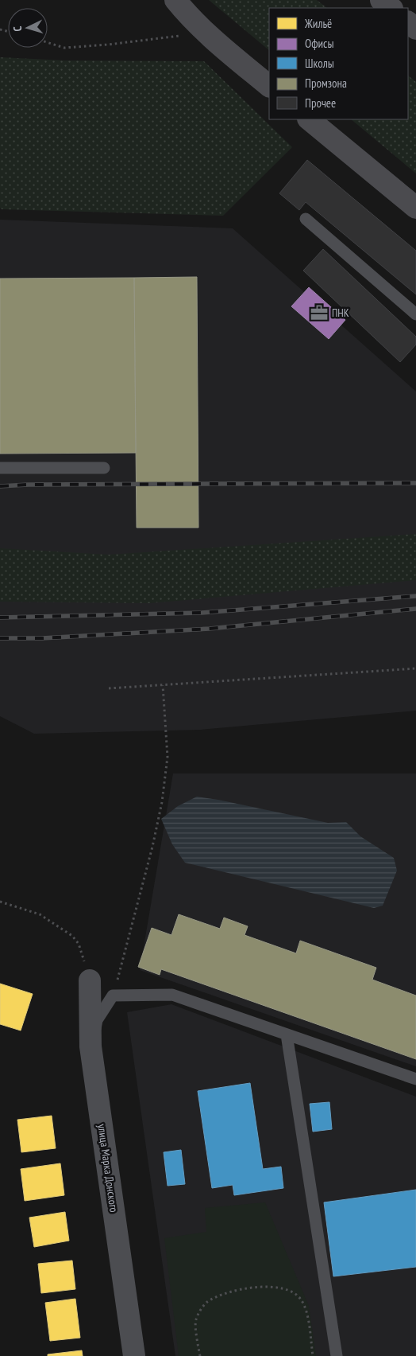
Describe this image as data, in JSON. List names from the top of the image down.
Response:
{
  "streets": {
    "street": ["улица Марка Донского"]
  },
  "places": {
    "office": ["ПНК"]
  },
  "legend": [
    "Жильё",
    "Офисы",
    "Школы",
    "Промзона",
    "Прочее"
  ],
  "north": "left"
}
